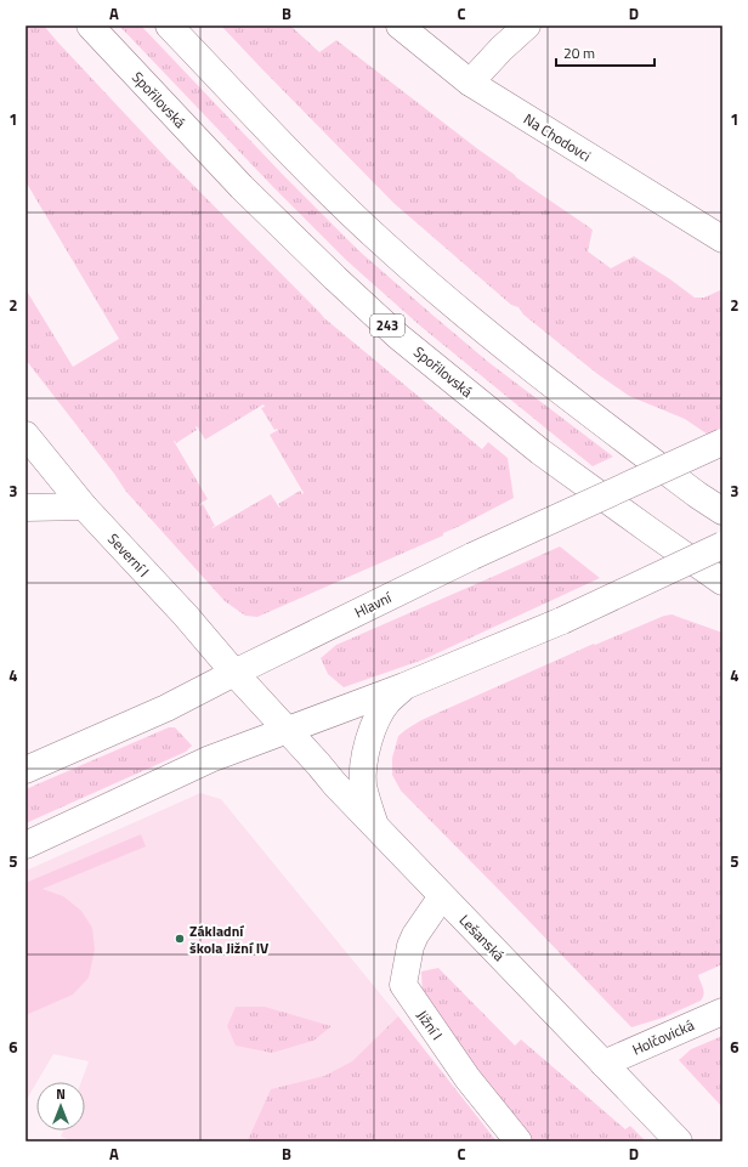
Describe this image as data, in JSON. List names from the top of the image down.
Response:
{
  "streets": {
    "main road": [
      "Spořilovská",
      "Na Chodovci",
      "243",
      "Severní I",
      "Hlavní",
      "Lešanská",
      "Jižní I",
      "Holčovická"
    ]
  },
  "crossings": [
    ["Severní I", "Hlavní"],
    ["Severní I", "Lešanská"],
    ["Lešanská", "Jižní I"],
    ["Lešanská", "Holčovická"]
  ],
  "places": ["Základní škola Jižní IV"],
  "scale_bar": "20 m",
  "north": "top",
  "grid": {
    "columns": [
      "A",
      "B",
      "C",
      "D"
    ],
    "rows": [
      "1",
      "2",
      "3",
      "4",
      "5",
      "6"
    ]
  }
}
